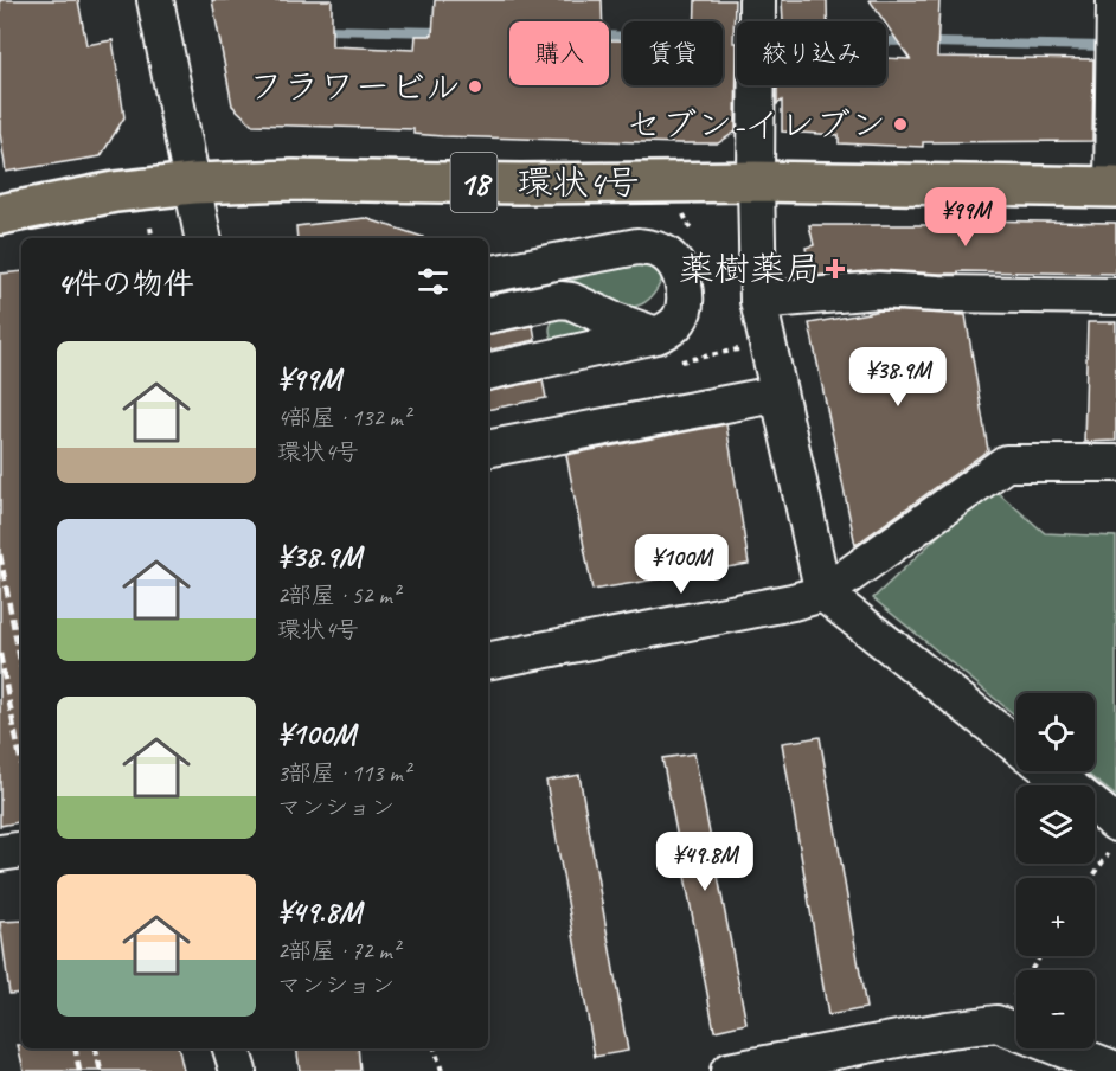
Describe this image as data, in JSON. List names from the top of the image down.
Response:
{
  "streets": {
    "main road": ["18", "環状4号"]
  },
  "places": {
    "other": ["フラワービル", "セブン-イレブン"],
    "health": ["薬樹薬局"]
  },
  "page": {
    "chip": ["購入", "賃貸", "絞り込み"],
    "price": [
      "¥99M",
      "¥38.9M",
      "¥100M",
      "¥49.8M"
    ],
    "heading": "4件の物件",
    "list": [
      {
        "name": "¥99M",
        "note": "4部屋 · 132 m² · 環状4号"
      },
      {
        "name": "¥38.9M",
        "note": "2部屋 · 52 m² · 環状4号"
      },
      {
        "name": "¥100M",
        "note": "3部屋 · 113 m² · マンション"
      },
      {
        "name": "¥49.8M",
        "note": "2部屋 · 72 m² · マンション"
      }
    ],
    "map_buttons": ["+", "−"]
  }
}
